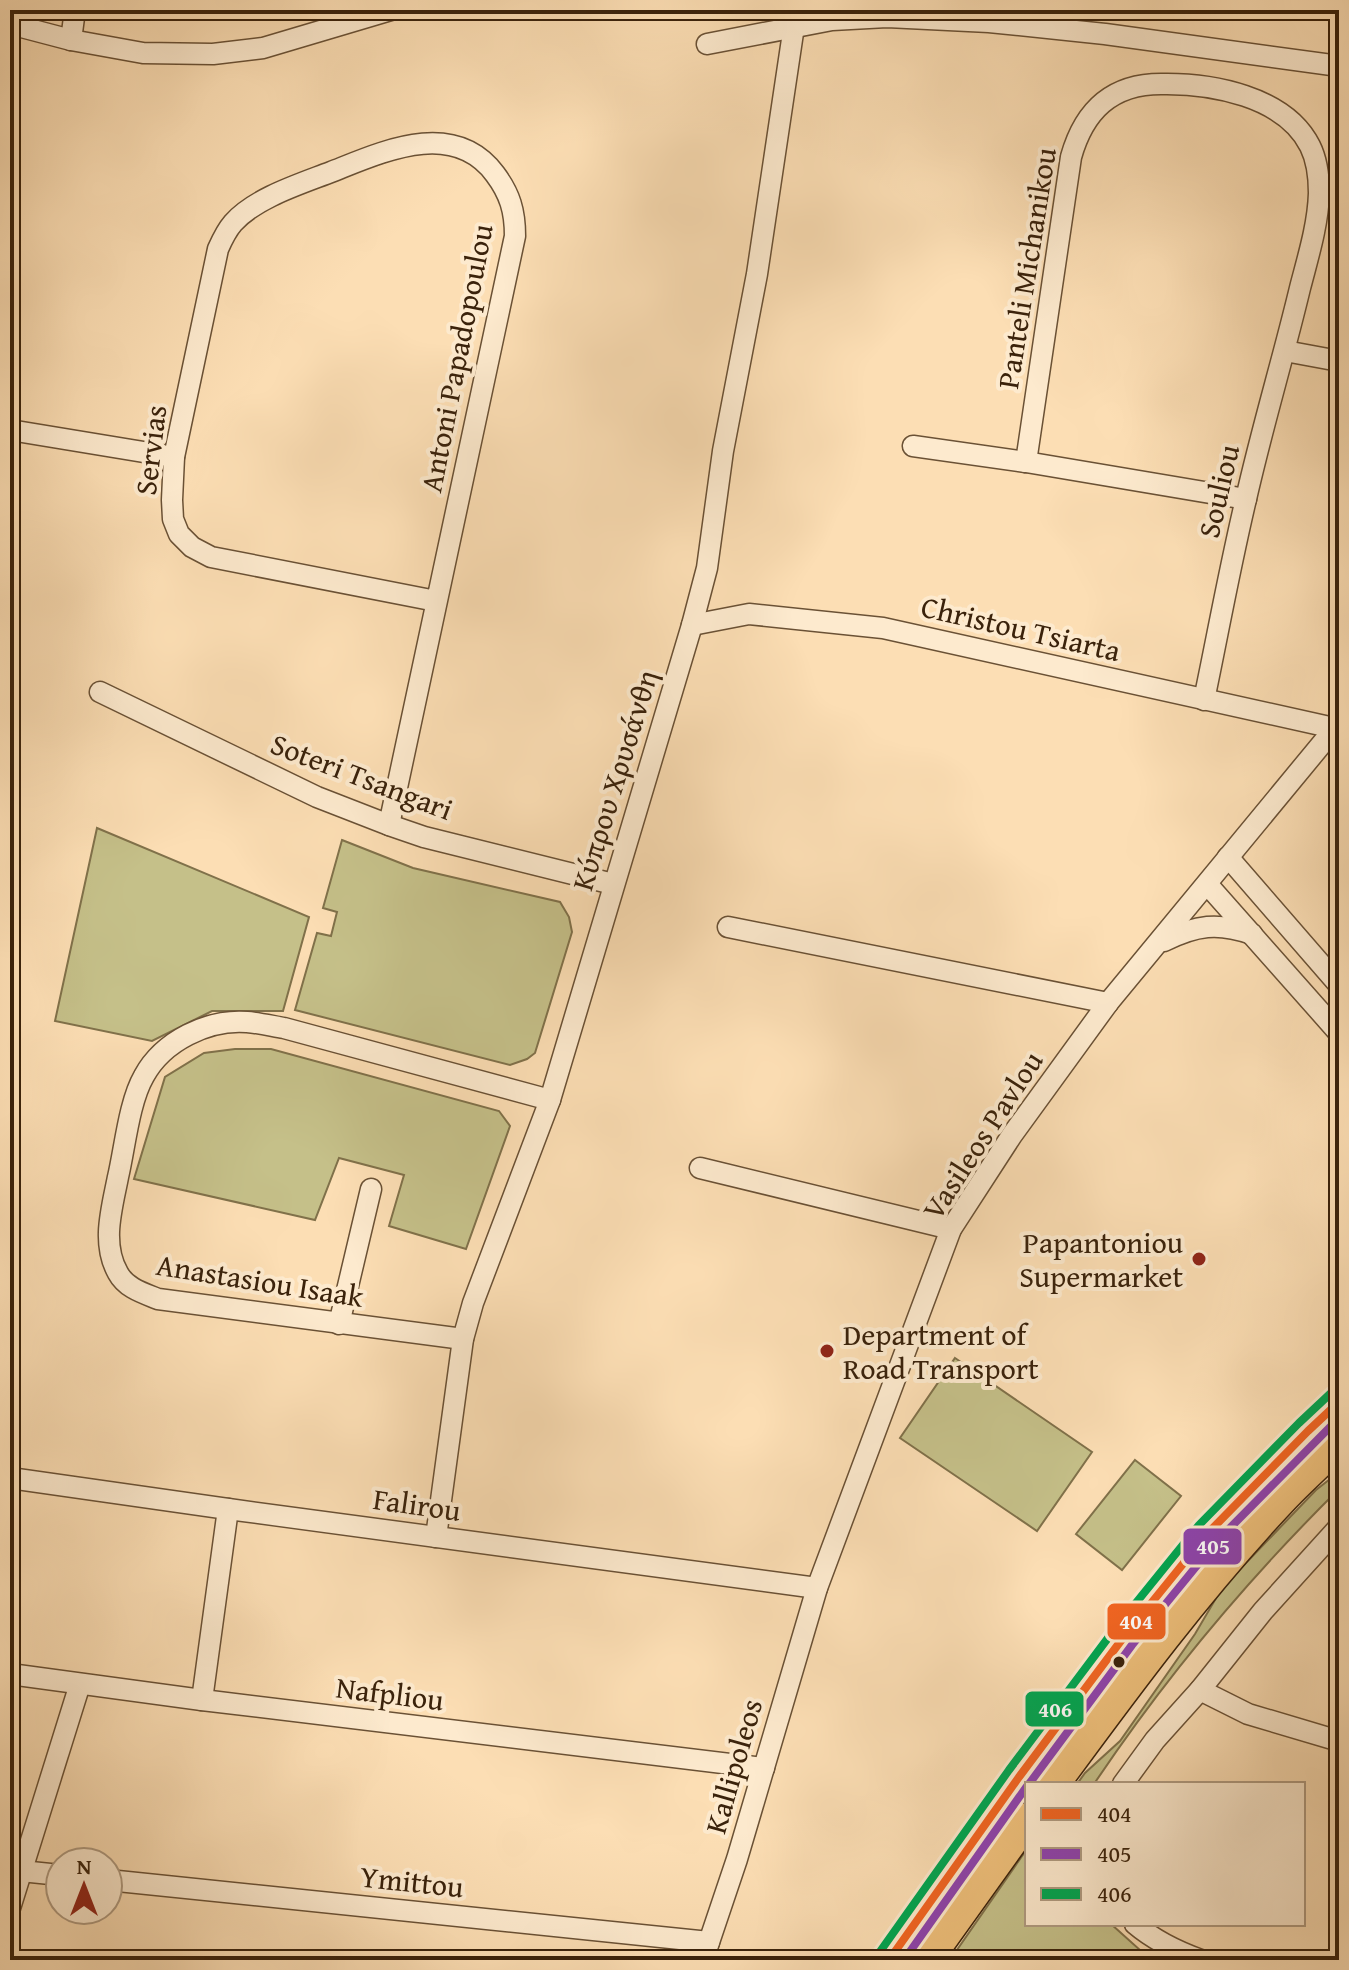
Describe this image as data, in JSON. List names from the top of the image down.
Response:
{
  "streets": {
    "street": [
      "Panteli Michanikou",
      "Antoni Papadopoulou",
      "Servias",
      "Souliou",
      "Christou Tsiarta",
      "Soteri Tsangari",
      "Κύπρου Χρυσάνθη",
      "Vasileos Pavlou",
      "Anastasiou Isaak",
      "Falirou",
      "Nafpliou",
      "Kallipoleos",
      "Ymittou"
    ]
  },
  "crossings": [
    ["Panteli Michanikou", "Souliou"],
    ["Antoni Papadopoulou", "Servias"],
    ["Antoni Papadopoulou", "Soteri Tsangari"],
    ["Souliou", "Christou Tsiarta"],
    ["Christou Tsiarta", "Κύπρου Χρυσάνθη"],
    ["Christou Tsiarta", "Vasileos Pavlou"],
    ["Soteri Tsangari", "Κύπρου Χρυσάνθη"],
    ["Κύπρου Χρυσάνθη", "Anastasiou Isaak"],
    ["Κύπρου Χρυσάνθη", "Falirou"],
    ["Vasileos Pavlou", "Falirou"],
    ["Vasileos Pavlou", "Kallipoleos"],
    ["Falirou", "Kallipoleos"],
    ["Nafpliou", "Kallipoleos"],
    ["Kallipoleos", "Ymittou"]
  ],
  "places": ["Papantoniou Supermarket", "Department of Road Transport"],
  "lines": ["transit line 406", "transit line 404", "transit line 405"],
  "legend": ["404", "405", "406"],
  "north": "top"
}
